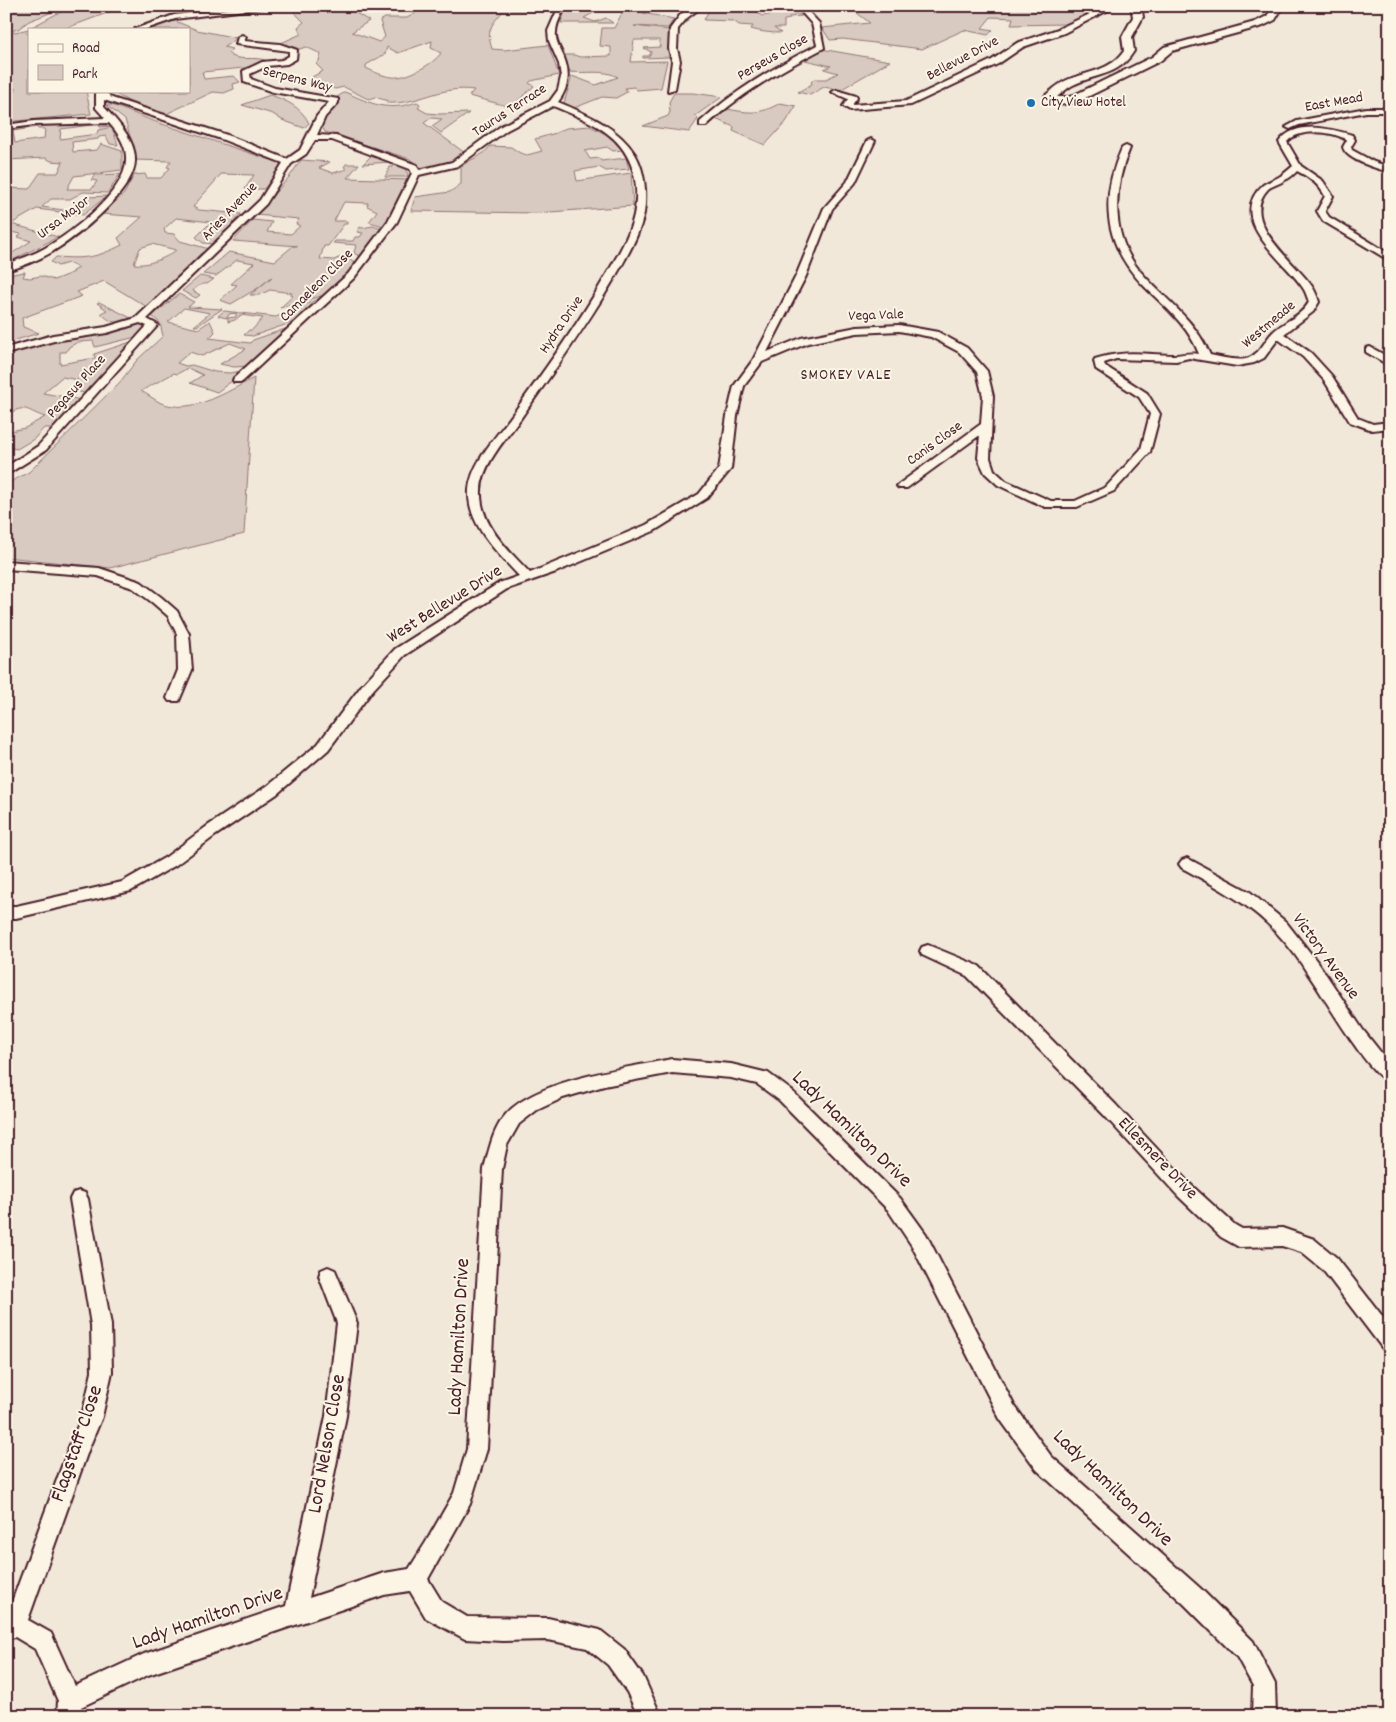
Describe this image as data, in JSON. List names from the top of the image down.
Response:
{
  "streets": {
    "street": [
      "Perseus Close",
      "Bellevue Drive",
      "Serpens Way",
      "East Mead",
      "Taurus Terrace",
      "Aries Avenue",
      "Ursa Major",
      "Camaeleon Close",
      "Vega Vale",
      "Hydra Drive",
      "Westmeade",
      "Pegasus Place",
      "Canis Close",
      "West Bellevue Drive",
      "Victory Avenue",
      "Lady Hamilton Drive",
      "Ellesmere Drive",
      "Flagstaff Close",
      "Lord Nelson Close"
    ]
  },
  "crossings": [
    ["Taurus Terrace", "Camaeleon Close"],
    ["Taurus Terrace", "Hydra Drive"],
    ["Aries Avenue", "Pegasus Place"],
    ["Vega Vale", "Westmeade"],
    ["Vega Vale", "Canis Close"],
    ["Vega Vale", "West Bellevue Drive"],
    ["Hydra Drive", "West Bellevue Drive"],
    ["Lady Hamilton Drive", "Lord Nelson Close"]
  ],
  "districts": ["SMOKEY VALE"],
  "places": ["City View Hotel"],
  "legend": ["Road", "Park"]
}
